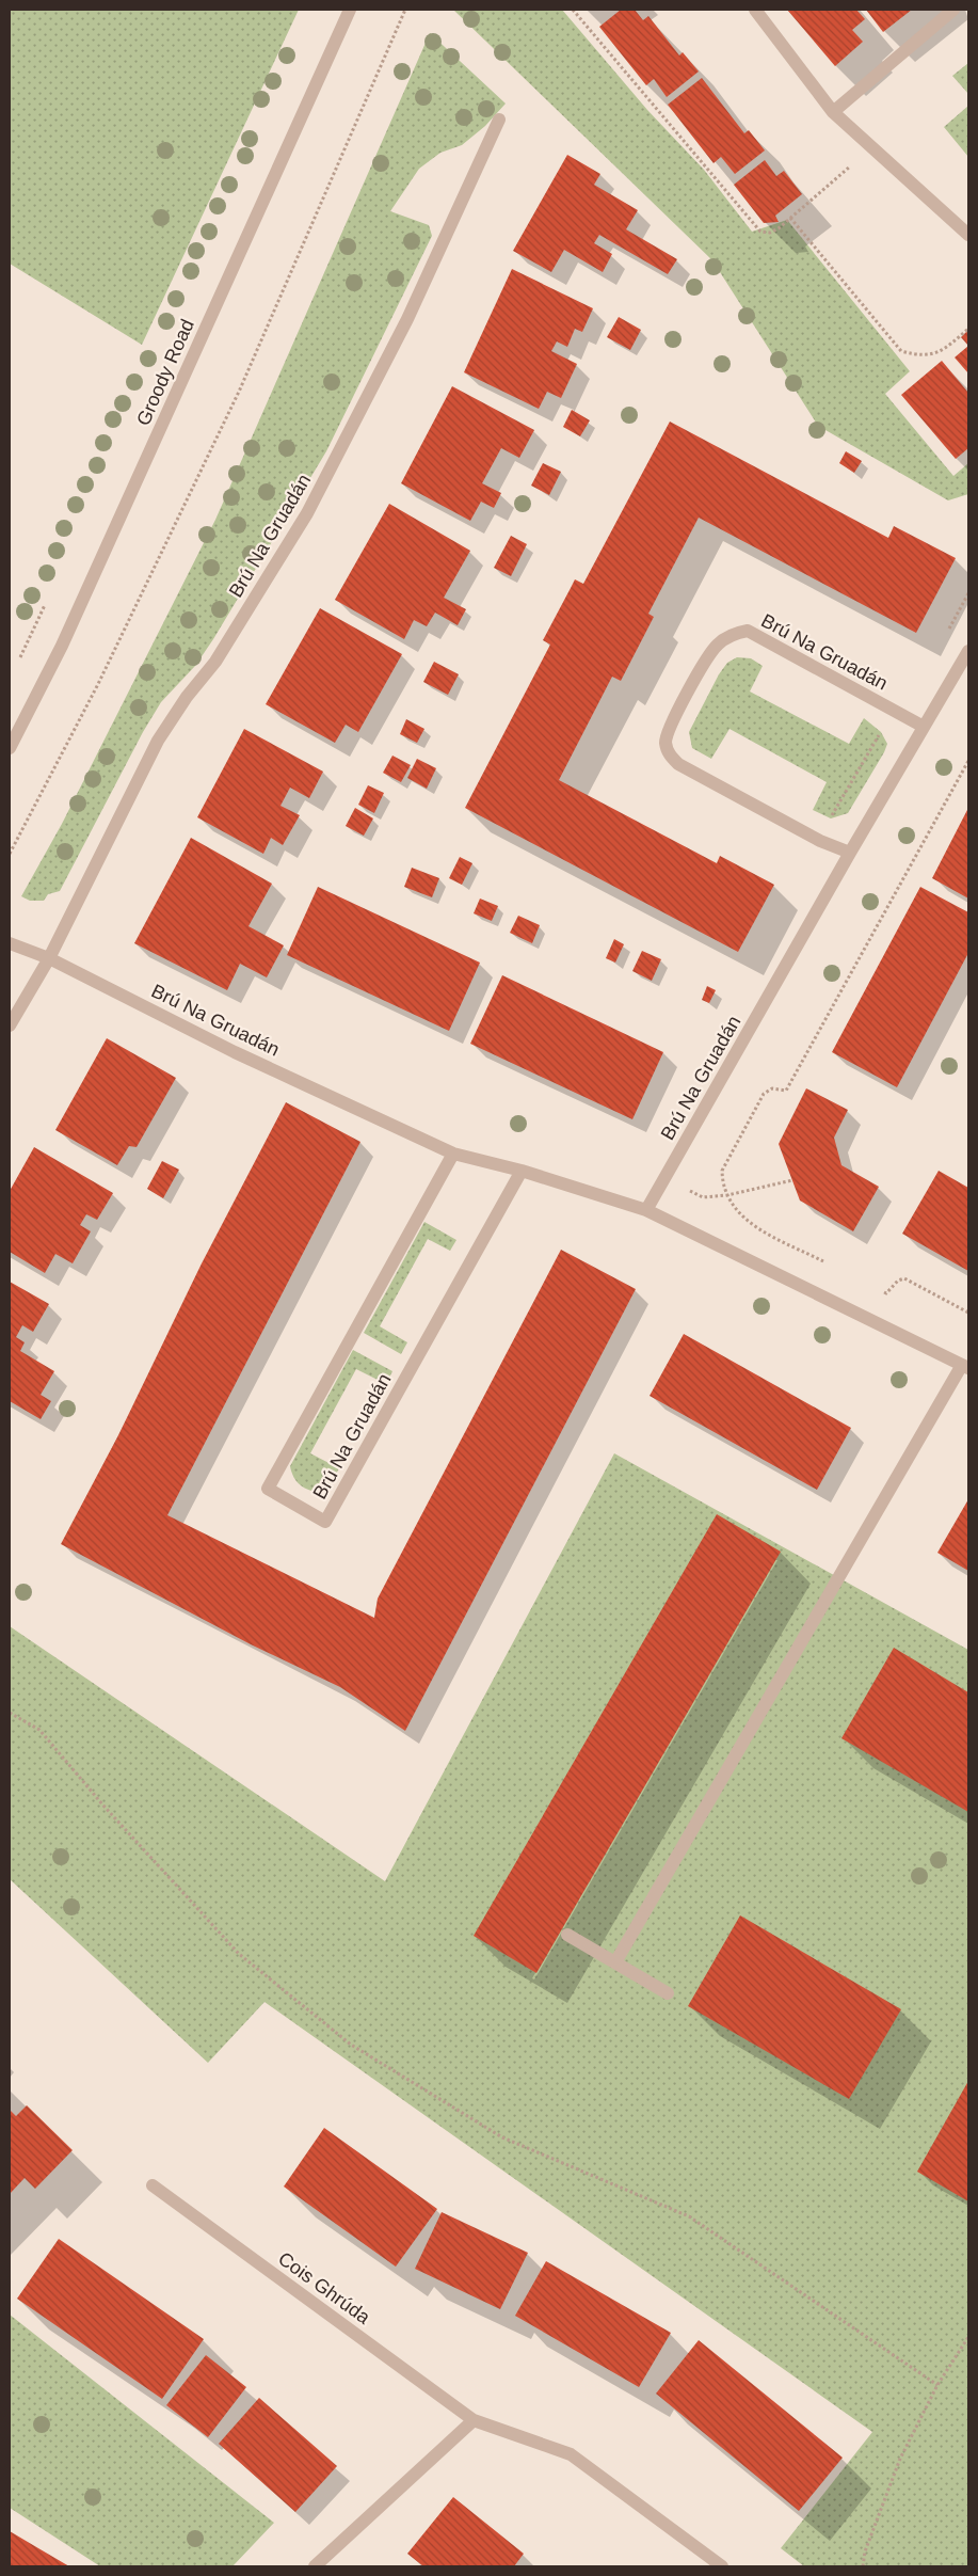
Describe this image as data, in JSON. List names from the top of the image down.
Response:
{
  "streets": {
    "street": ["Groody Road", "Brú Na Gruadán", "Cois Ghrúda"]
  }
}
